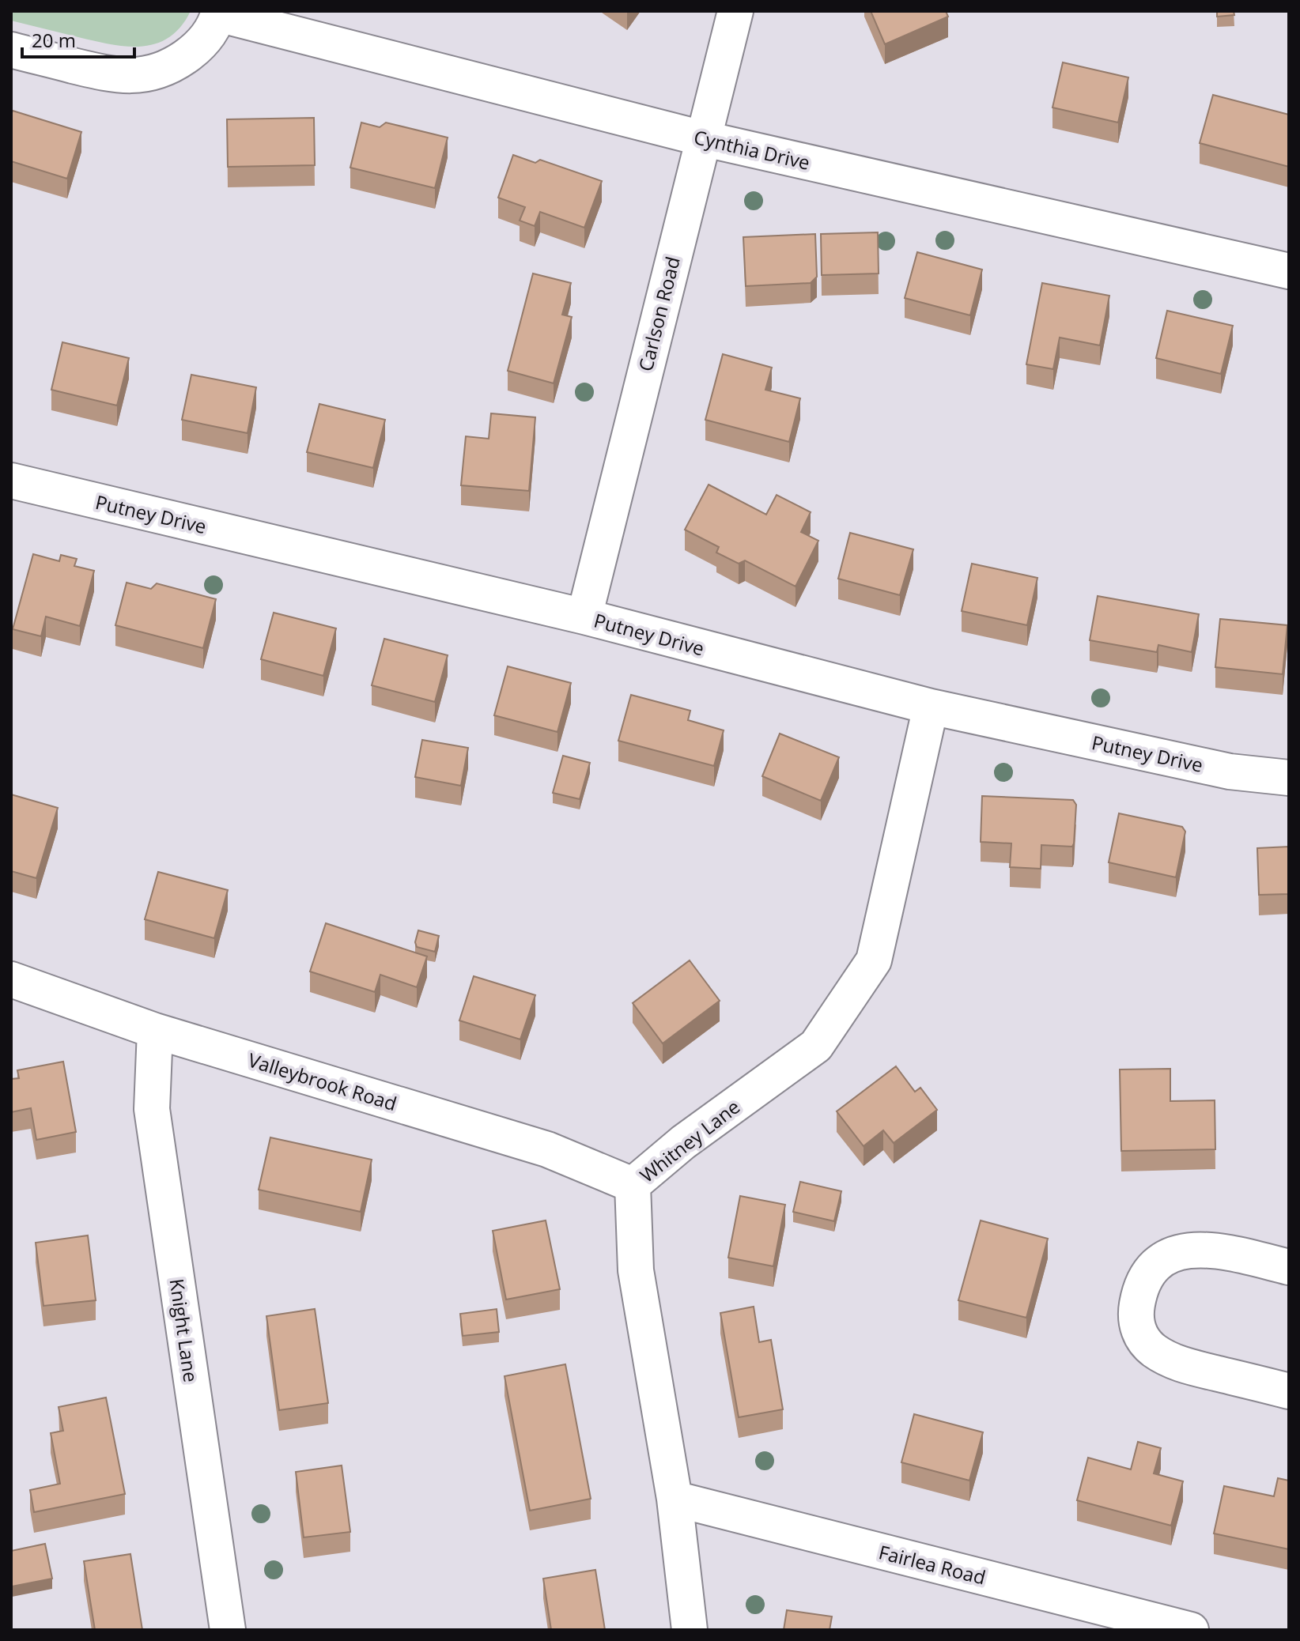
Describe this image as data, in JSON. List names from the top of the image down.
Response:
{
  "streets": {
    "street": [
      "Cynthia Drive",
      "Carlson Road",
      "Putney Drive",
      "Valleybrook Road",
      "Whitney Lane",
      "Knight Lane",
      "Fairlea Road"
    ]
  },
  "crossings": [
    ["Cynthia Drive", "Carlson Road"],
    ["Carlson Road", "Putney Drive"],
    ["Putney Drive", "Whitney Lane"],
    ["Valleybrook Road", "Whitney Lane"],
    ["Valleybrook Road", "Knight Lane"],
    ["Whitney Lane", "Fairlea Road"]
  ],
  "scale_bar": "20 m"
}
